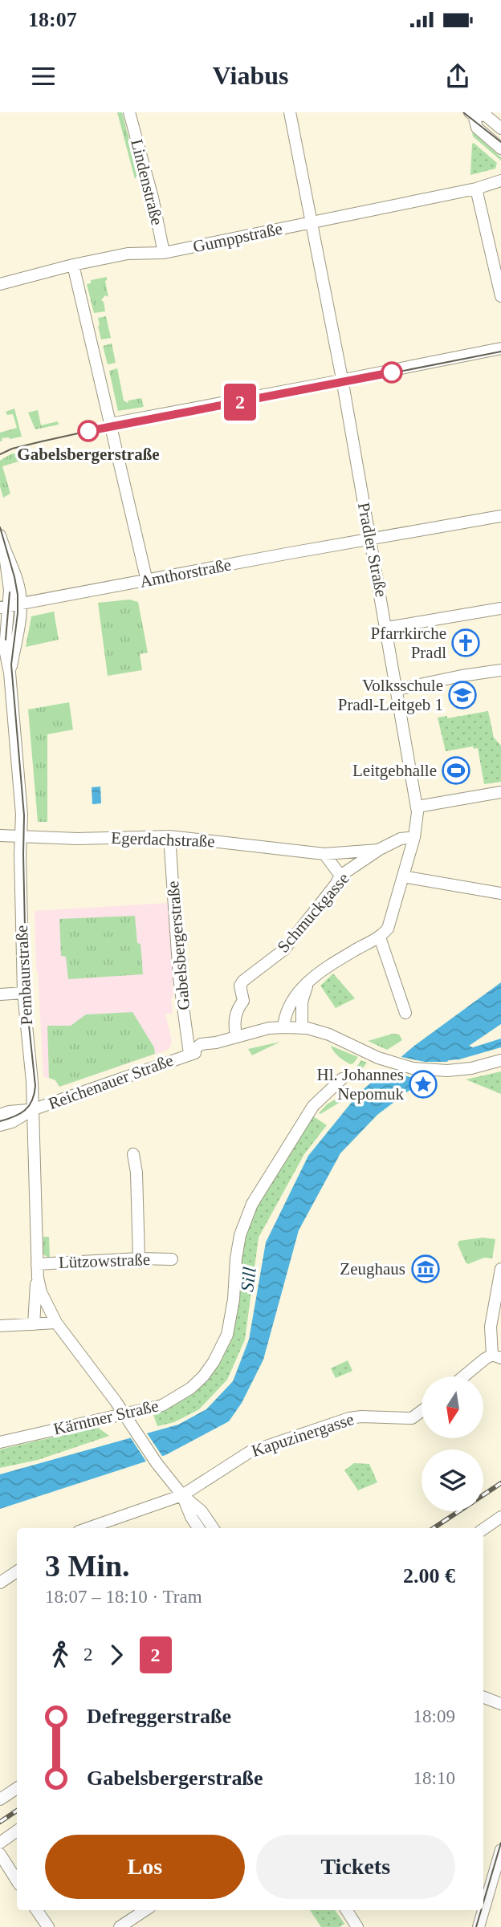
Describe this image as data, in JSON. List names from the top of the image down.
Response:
{
  "streets": {
    "street": [
      "Lindenstraße",
      "Gumppstraße",
      "Pradler Straße",
      "Amthorstraße",
      "Egerdachstraße",
      "Schmuckgasse",
      "Gabelsbergerstraße",
      "Pembaurstraße",
      "Reichenauer Straße",
      "Lützowstraße",
      "Kärntner Straße",
      "Kapuzinergasse"
    ]
  },
  "crossings": [
    ["Lindenstraße", "Gumppstraße"],
    ["Gumppstraße", "Pradler Straße"],
    ["Pradler Straße", "Amthorstraße"],
    ["Pradler Straße", "Egerdachstraße"],
    ["Amthorstraße", "Pembaurstraße"],
    ["Egerdachstraße", "Schmuckgasse"],
    ["Egerdachstraße", "Gabelsbergerstraße"],
    ["Egerdachstraße", "Pembaurstraße"],
    ["Schmuckgasse", "Reichenauer Straße"],
    ["Gabelsbergerstraße", "Reichenauer Straße"],
    ["Pembaurstraße", "Reichenauer Straße"],
    ["Pembaurstraße", "Lützowstraße"],
    ["Pembaurstraße", "Kärntner Straße"],
    ["Pembaurstraße", "Kapuzinergasse"]
  ],
  "water": ["Sill"],
  "places": {
    "other": ["Gabelsbergerstraße"],
    "church": ["Pfarrkirche Pradl"],
    "school or university": ["Volksschule Pradl-Leitgeb 1"],
    "sports": ["Leitgebhalle"],
    "place": ["Hl. Johannes Nepomuk"],
    "museum": ["Zeughaus"]
  },
  "lines": ["tram line 2"],
  "north": "bottom",
  "page": {
    "status": "18:07",
    "header": "Viabus",
    "on_map": "2",
    "heading": ["3 Min.", "18:07 – 18:10 · Tram", "2.00 €"],
    "legs": ["2", "2"],
    "list": [
      {
        "name": "Defreggerstraße",
        "value": "18:09"
      },
      {
        "name": "Gabelsbergerstraße",
        "value": "18:10"
      }
    ],
    "buttons": ["Los", "Tickets"]
  }
}
